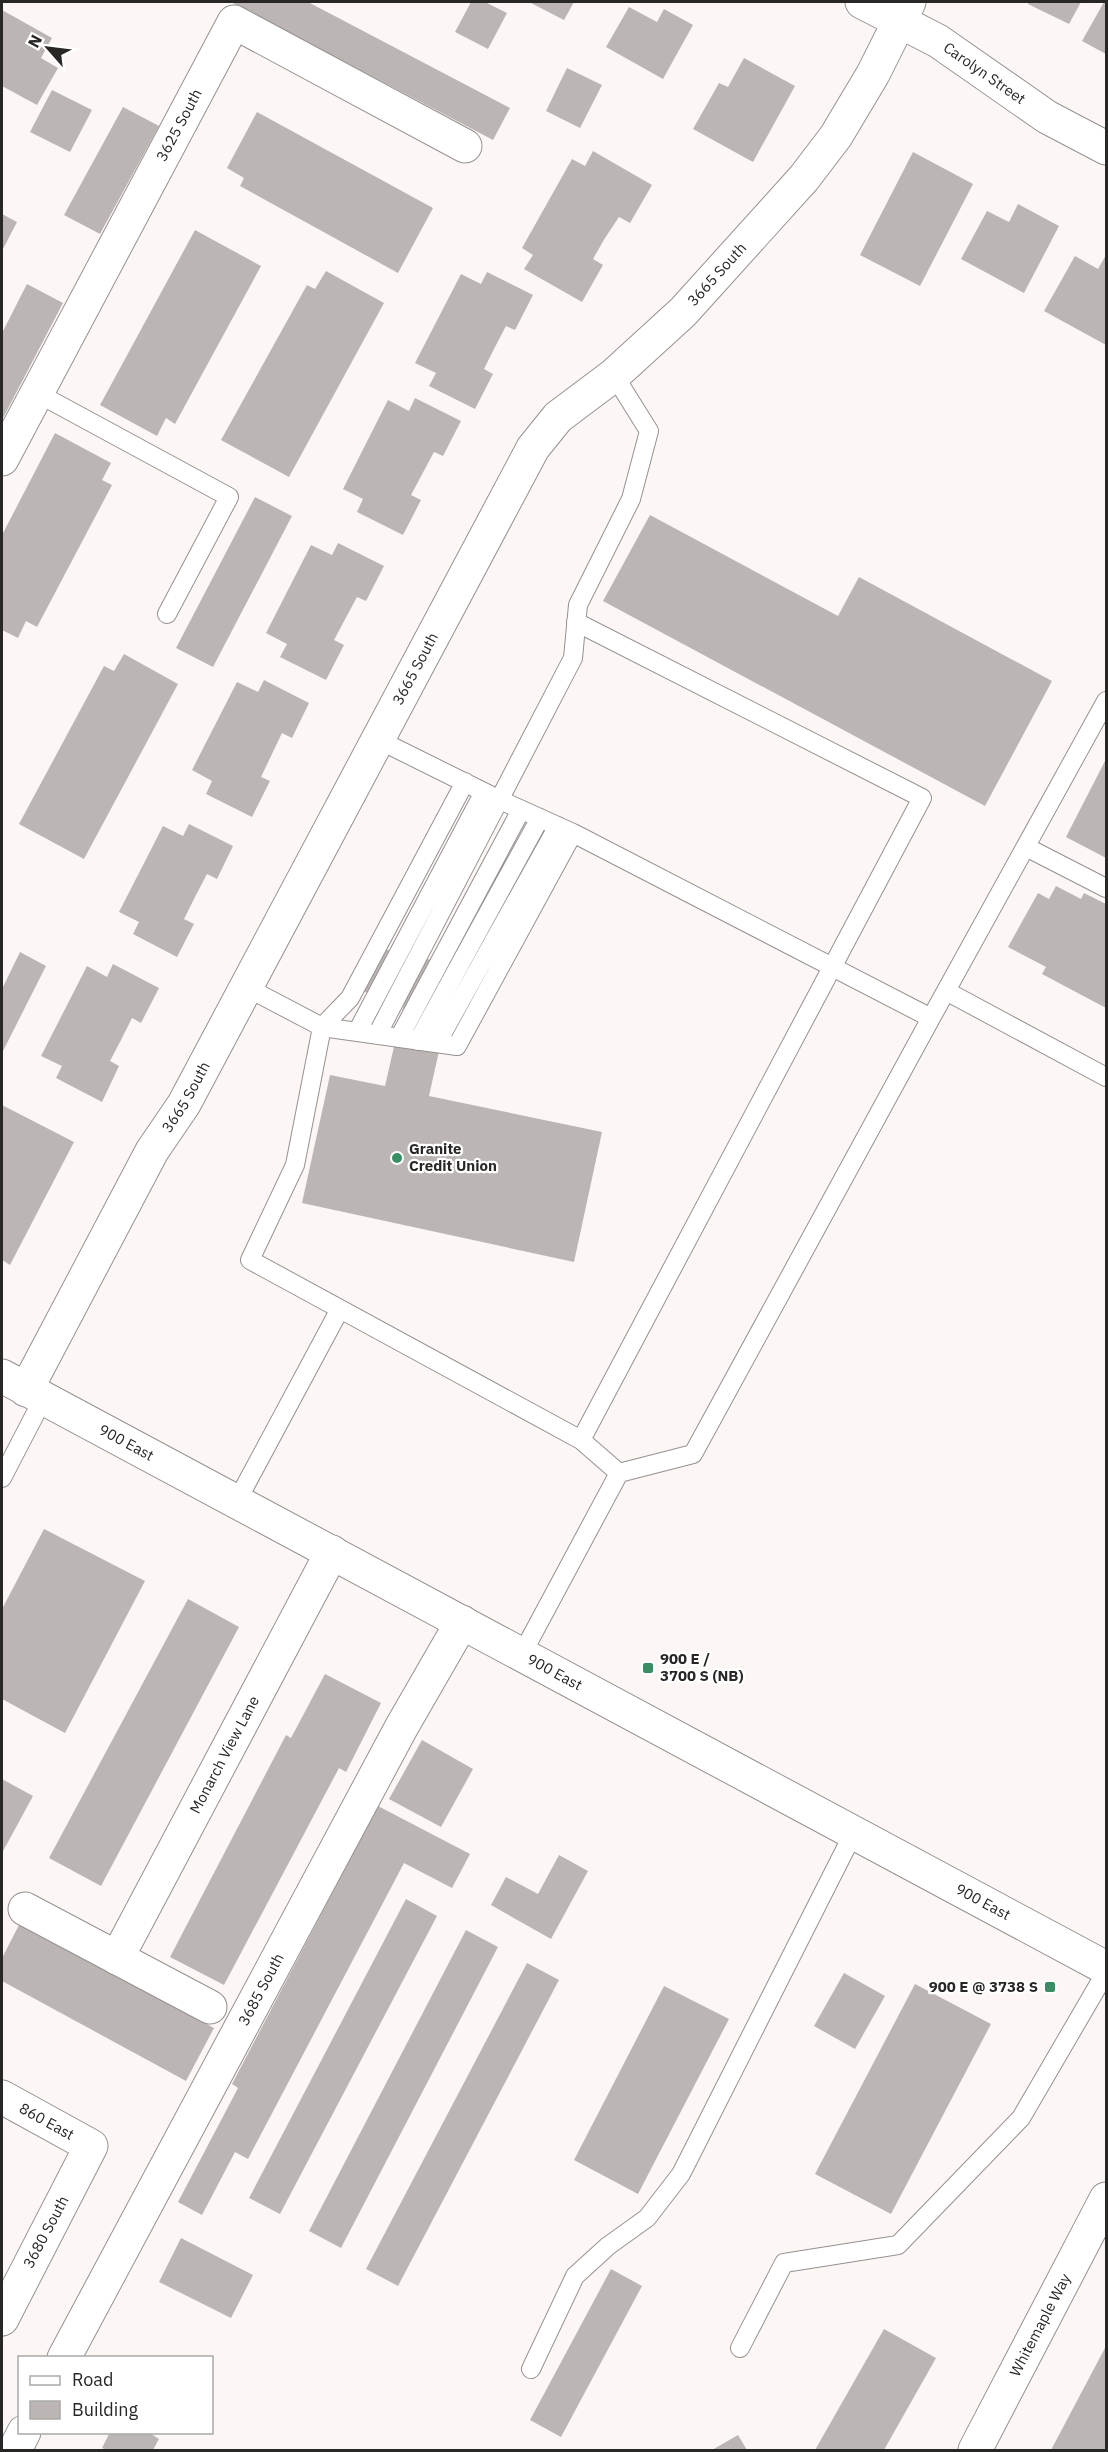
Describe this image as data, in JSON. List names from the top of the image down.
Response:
{
  "streets": {
    "street": [
      "Carolyn Street",
      "3625 South",
      "3665 South",
      "900 East",
      "Monarch View Lane",
      "3685 South",
      "860 East",
      "3680 South",
      "Whitemaple Way"
    ]
  },
  "crossings": [
    ["Carolyn Street", "3665 South"],
    ["3665 South", "900 East"],
    ["900 East", "Monarch View Lane"],
    ["900 East", "3685 South"],
    ["860 East", "3680 South"]
  ],
  "places": {
    "other": ["Granite Credit Union"],
    "transit": ["900 E / 3700 S (NB)", "900 E @ 3738 S"]
  },
  "legend": ["Road", "Building"],
  "north": "top left"
}
